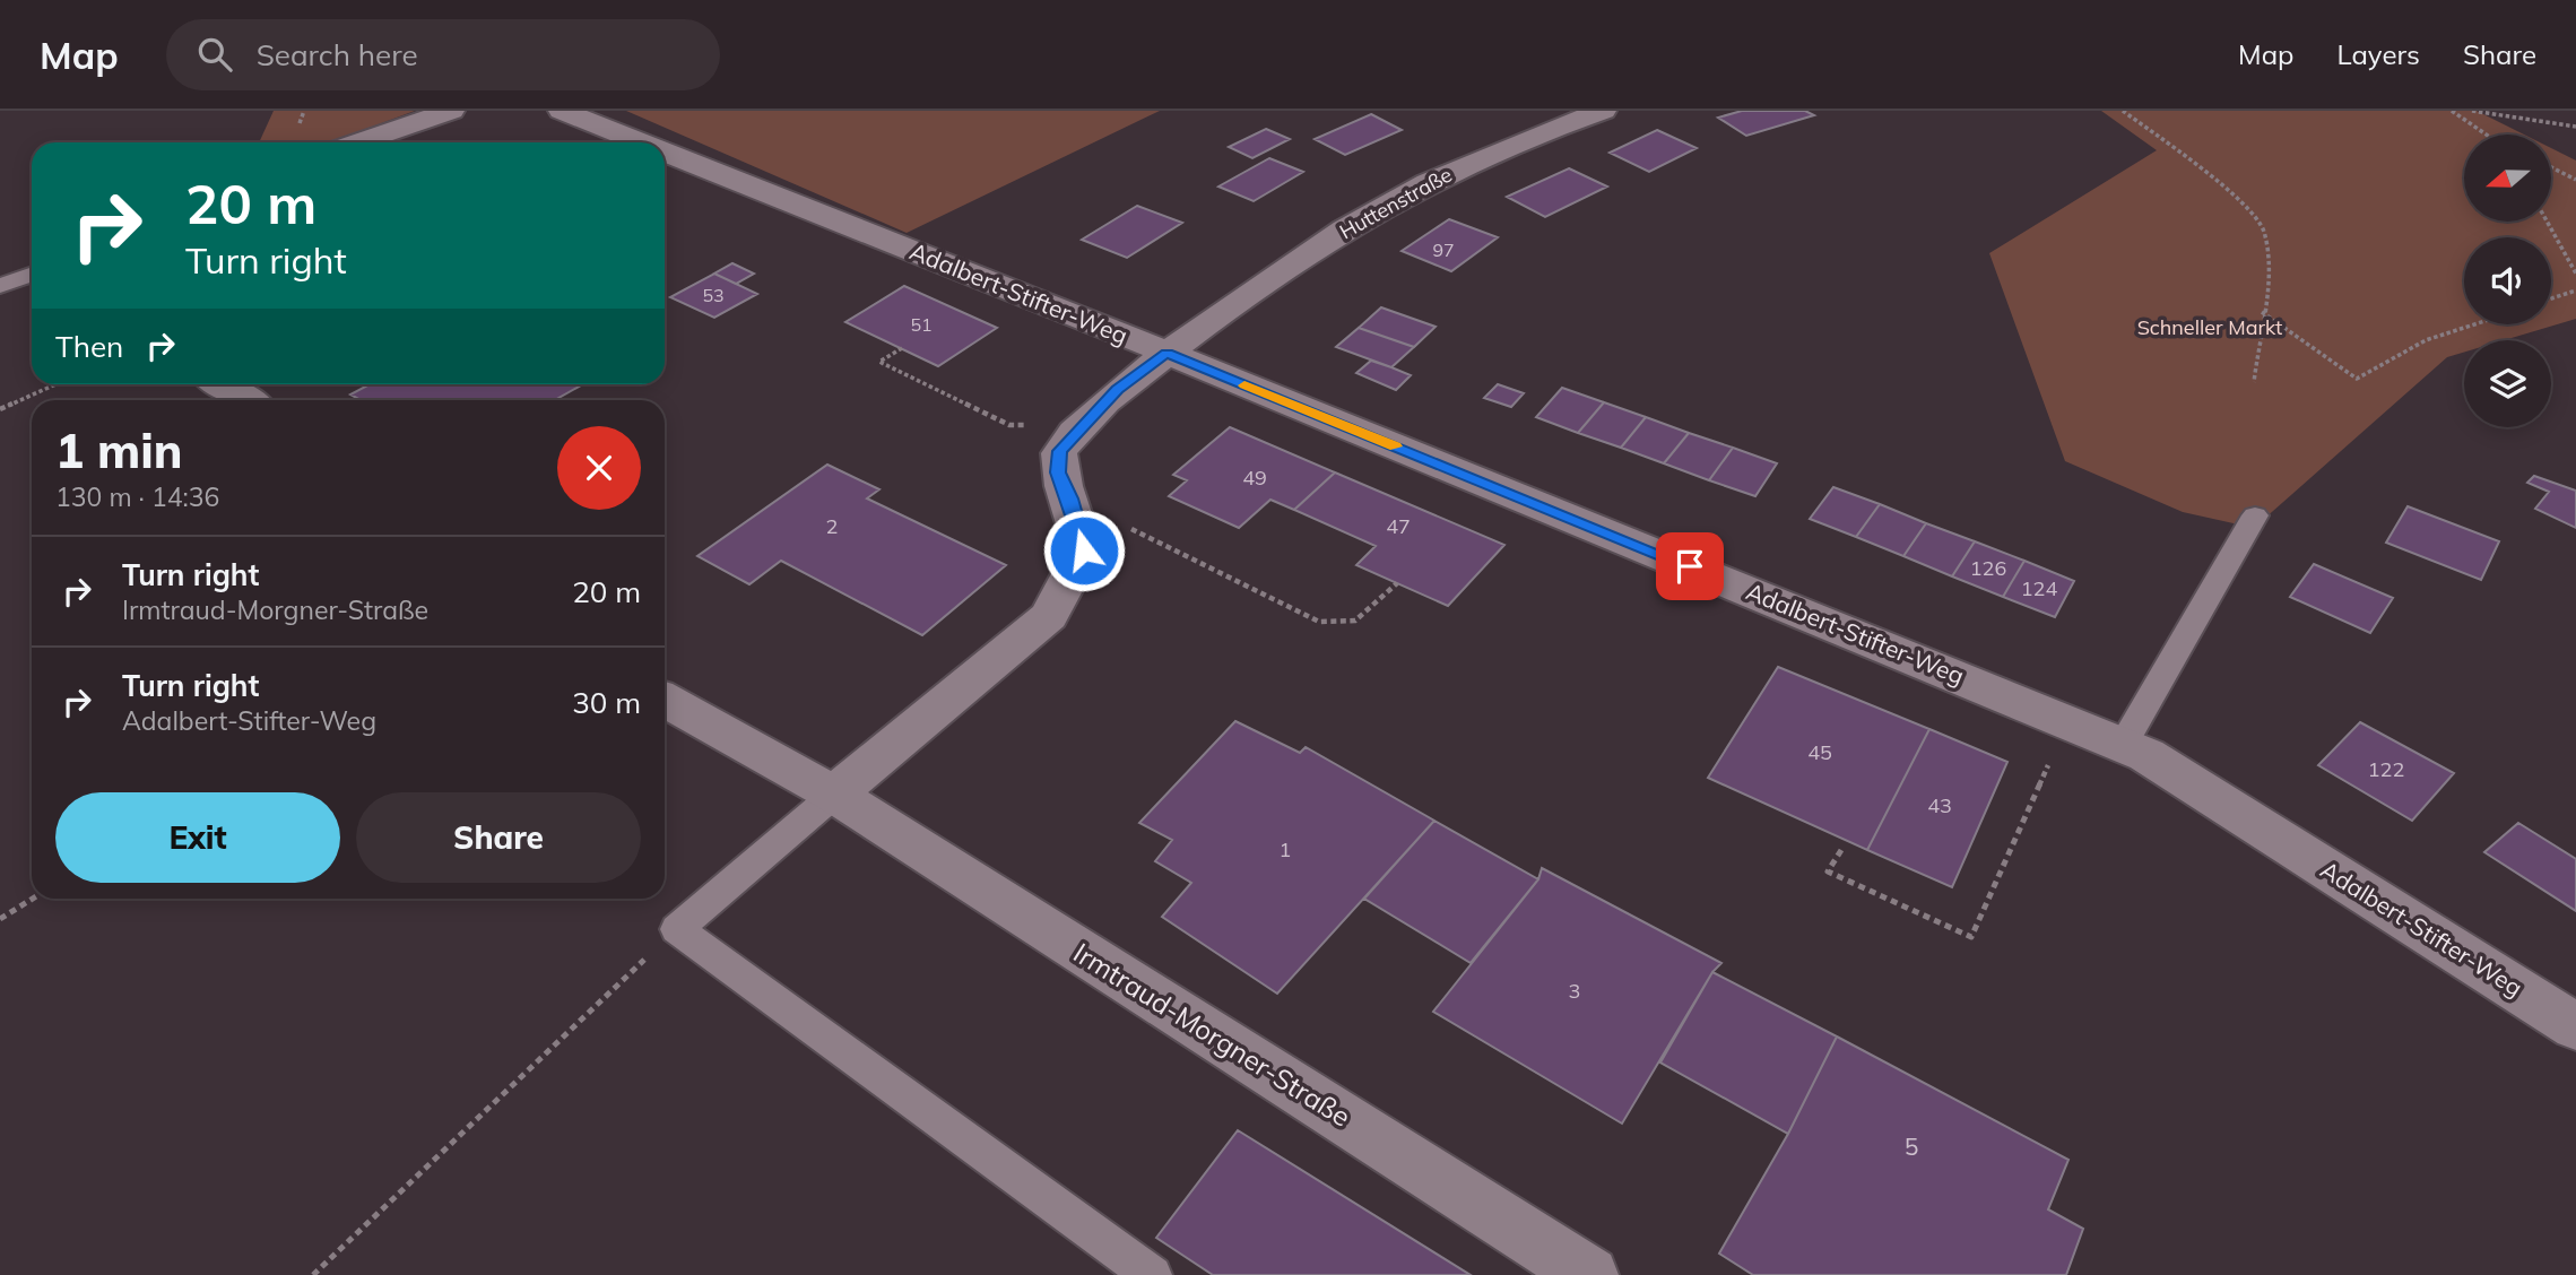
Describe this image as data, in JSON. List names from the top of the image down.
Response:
{
  "streets": {
    "street": ["Huttenstraße", "Adalbert-Stifter-Weg", "Irmtraud-Morgner-Straße"]
  },
  "crossings": [
    ["Huttenstraße", "Adalbert-Stifter-Weg"]
  ],
  "parks": ["Schneller Markt"],
  "house_numbers": [
    "97",
    "53",
    "51",
    "49",
    "2",
    "47",
    "126",
    "124",
    "45",
    "122",
    "43",
    "1",
    "3",
    "5"
  ],
  "north": "left",
  "page": {
    "header": "Map",
    "search": "Search here",
    "nav": ["Map", "Layers", "Share"],
    "turn": ["20 m", "Turn right"],
    "then": "Then",
    "heading": ["1 min", "130 m · 14:36"],
    "list": [
      {
        "name": "Turn right",
        "note": "Irmtraud-Morgner-Straße",
        "value": "20 m"
      },
      {
        "name": "Turn right",
        "note": "Adalbert-Stifter-Weg",
        "value": "30 m"
      }
    ],
    "buttons": ["Exit", "Share"]
  }
}
